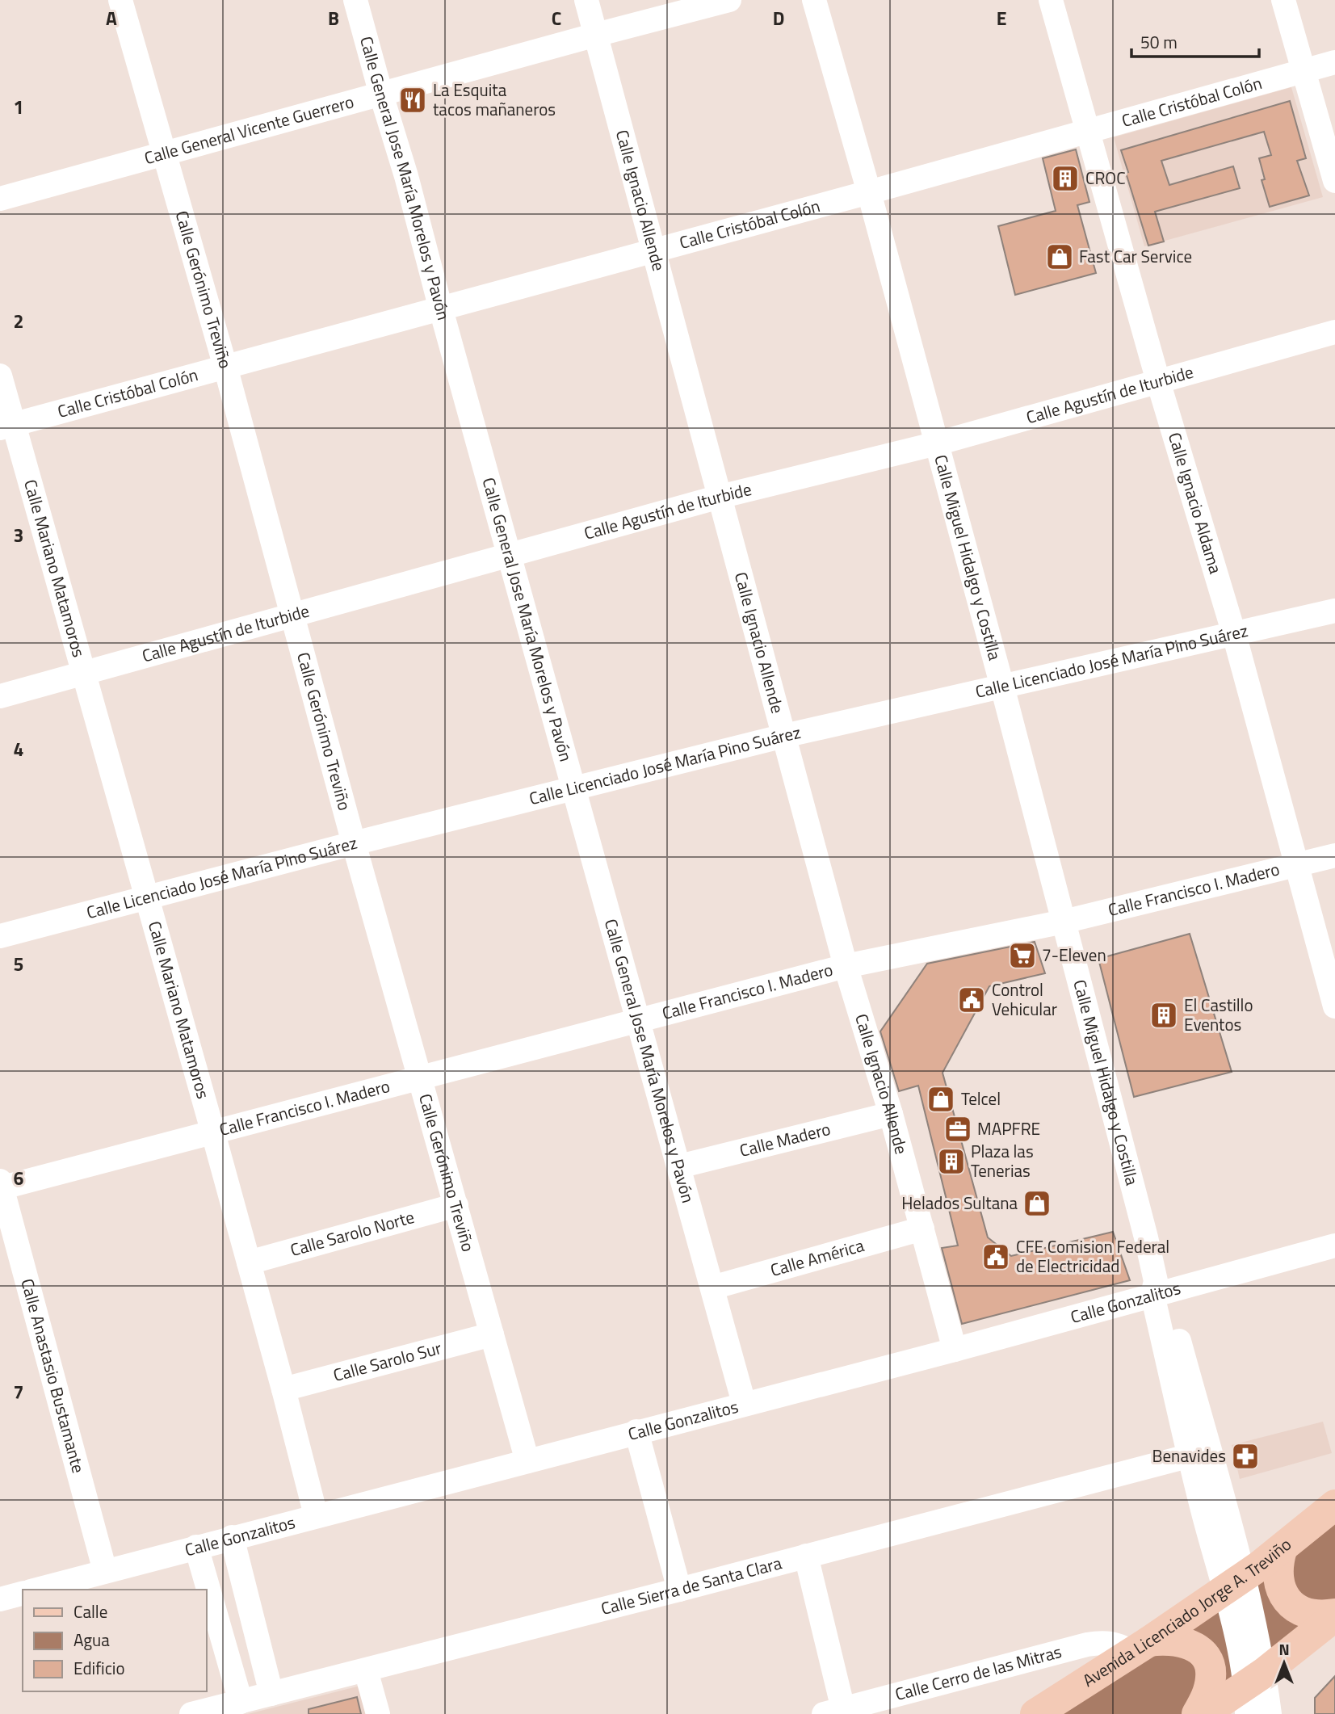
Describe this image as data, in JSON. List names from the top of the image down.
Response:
{
  "streets": {
    "main road": ["Avenida Licenciado Jorge A. Treviño"],
    "street": [
      "Calle Cristóbal Colón",
      "Calle General Vicente Guerrero",
      "Calle General Jose María Morelos y Pavón",
      "Calle Ignacio Allende",
      "Calle Gerónimo Treviño",
      "Calle Agustín de Iturbide",
      "Calle Ignacio Aldama",
      "Calle Miguel Hidalgo y Costilla",
      "Calle Mariano Matamoros",
      "Calle Licenciado José María Pino Suárez",
      "Calle Francisco I. Madero",
      "Calle Madero",
      "Calle Sarolo Norte",
      "Calle América",
      "Calle Gonzalitos",
      "Calle Sarolo Sur",
      "Calle Anastasio Bustamante",
      "Calle Sierra de Santa Clara",
      "Calle Cerro de las Mitras"
    ]
  },
  "crossings": [
    ["Calle Cristóbal Colón", "Calle General Jose María Morelos y Pavón"],
    ["Calle Cristóbal Colón", "Calle Ignacio Allende"],
    ["Calle Cristóbal Colón", "Calle Gerónimo Treviño"],
    ["Calle Cristóbal Colón", "Calle Ignacio Aldama"],
    ["Calle Cristóbal Colón", "Calle Miguel Hidalgo y Costilla"],
    ["Calle Cristóbal Colón", "Calle Mariano Matamoros"],
    ["Calle General Vicente Guerrero", "Calle General Jose María Morelos y Pavón"],
    ["Calle General Vicente Guerrero", "Calle Ignacio Allende"],
    ["Calle General Vicente Guerrero", "Calle Gerónimo Treviño"],
    ["Calle General Jose María Morelos y Pavón", "Calle Agustín de Iturbide"],
    ["Calle General Jose María Morelos y Pavón", "Calle Licenciado José María Pino Suárez"],
    ["Calle General Jose María Morelos y Pavón", "Calle Francisco I. Madero"],
    ["Calle General Jose María Morelos y Pavón", "Calle Madero"],
    ["Calle General Jose María Morelos y Pavón", "Calle América"],
    ["Calle General Jose María Morelos y Pavón", "Calle Gonzalitos"],
    ["Calle Ignacio Allende", "Calle Agustín de Iturbide"],
    ["Calle Ignacio Allende", "Calle Licenciado José María Pino Suárez"],
    ["Calle Ignacio Allende", "Calle Francisco I. Madero"],
    ["Calle Ignacio Allende", "Calle Madero"],
    ["Calle Ignacio Allende", "Calle América"],
    ["Calle Ignacio Allende", "Calle Gonzalitos"],
    ["Calle Gerónimo Treviño", "Calle Agustín de Iturbide"],
    ["Calle Gerónimo Treviño", "Calle Licenciado José María Pino Suárez"],
    ["Calle Gerónimo Treviño", "Calle Francisco I. Madero"],
    ["Calle Gerónimo Treviño", "Calle Sarolo Norte"],
    ["Calle Gerónimo Treviño", "Calle Gonzalitos"],
    ["Calle Gerónimo Treviño", "Calle Sarolo Sur"],
    ["Calle Agustín de Iturbide", "Calle Ignacio Aldama"],
    ["Calle Agustín de Iturbide", "Calle Miguel Hidalgo y Costilla"],
    ["Calle Agustín de Iturbide", "Calle Mariano Matamoros"],
    ["Calle Ignacio Aldama", "Calle Licenciado José María Pino Suárez"],
    ["Calle Ignacio Aldama", "Calle Francisco I. Madero"],
    ["Calle Miguel Hidalgo y Costilla", "Calle Licenciado José María Pino Suárez"],
    ["Calle Miguel Hidalgo y Costilla", "Calle Francisco I. Madero"],
    ["Calle Miguel Hidalgo y Costilla", "Calle Gonzalitos"],
    ["Calle Miguel Hidalgo y Costilla", "Calle Sierra de Santa Clara"],
    ["Calle Miguel Hidalgo y Costilla", "Avenida Licenciado Jorge A. Treviño"],
    ["Calle Mariano Matamoros", "Calle Licenciado José María Pino Suárez"],
    ["Calle Mariano Matamoros", "Calle Francisco I. Madero"],
    ["Calle Mariano Matamoros", "Calle Sarolo Norte"],
    ["Calle Mariano Matamoros", "Calle Gonzalitos"],
    ["Calle Mariano Matamoros", "Calle Sarolo Sur"],
    ["Calle Francisco I. Madero", "Calle Anastasio Bustamante"],
    ["Calle Gonzalitos", "Calle Anastasio Bustamante"],
    ["Avenida Licenciado Jorge A. Treviño", "Calle Cerro de las Mitras"]
  ],
  "places": {
    "restaurant": ["La Esquita tacos mañaneros"],
    "building": ["CROC", "El Castillo Eventos", "Plaza las Tenerias"],
    "shop": ["Fast Car Service", "Telcel", "Helados Sultana"],
    "supermarket": ["7-Eleven"],
    "public building": ["Control Vehicular", "CFE Comision Federal de Electricidad"],
    "office": ["MAPFRE"],
    "pharmacy": ["Benavides"]
  },
  "legend": ["Calle", "Agua", "Edificio"],
  "scale_bar": "50 m",
  "north": "top",
  "grid": {
    "columns": [
      "A",
      "B",
      "C",
      "D",
      "E"
    ],
    "rows": [
      "1",
      "2",
      "3",
      "4",
      "5",
      "6",
      "7"
    ]
  }
}
